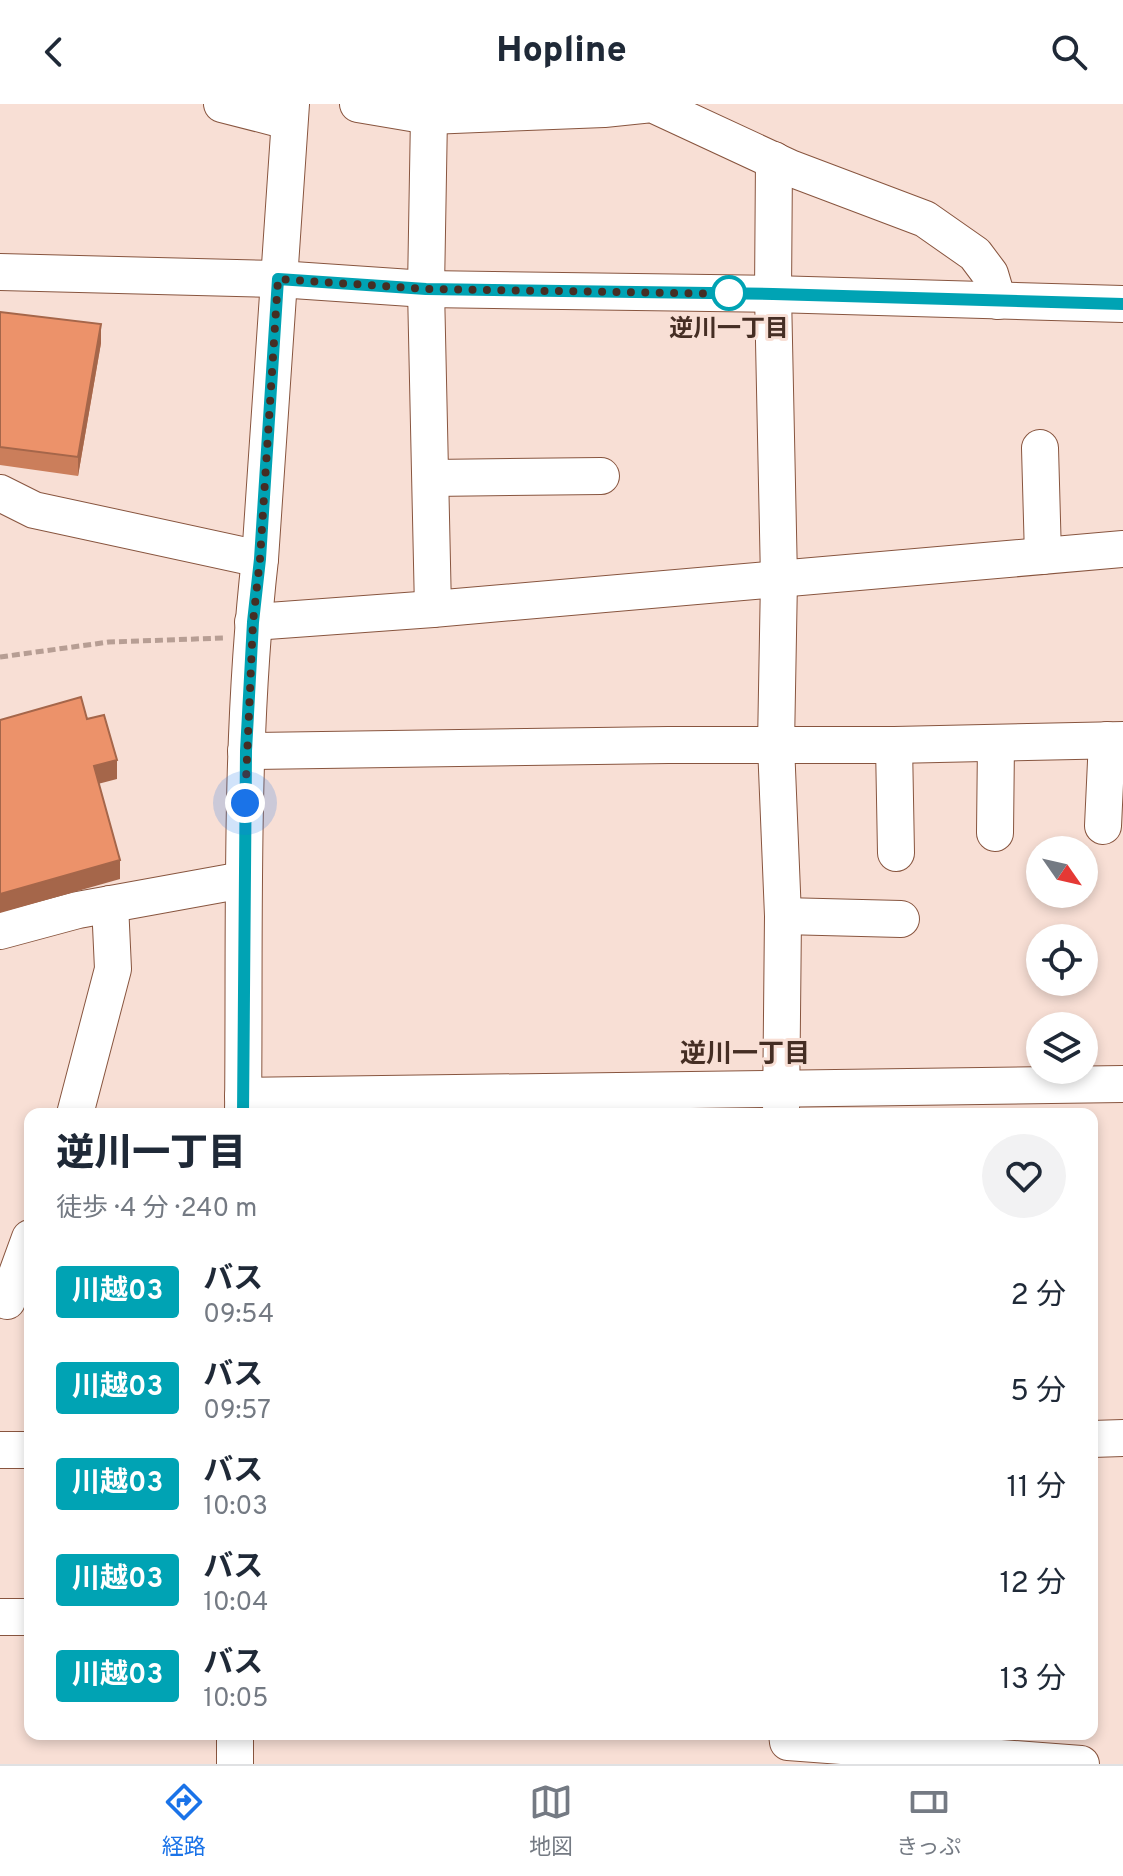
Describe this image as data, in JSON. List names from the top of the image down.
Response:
{
  "districts": ["逆川一丁目"],
  "places": ["逆川一丁目"],
  "lines": ["bus line 川越03"],
  "north": "bottom right",
  "page": {
    "header": "Hopline",
    "heading": ["逆川一丁目", "徒歩 · 4 分 · 240 m"],
    "list": [
      {
        "mark": "川越03",
        "name": "バス",
        "note": "09:54",
        "value": "2 分"
      },
      {
        "mark": "川越03",
        "name": "バス",
        "note": "09:57",
        "value": "5 分"
      },
      {
        "mark": "川越03",
        "name": "バス",
        "note": "10:03",
        "value": "11 分"
      },
      {
        "mark": "川越03",
        "name": "バス",
        "note": "10:04",
        "value": "12 分"
      },
      {
        "mark": "川越03",
        "name": "バス",
        "note": "10:05",
        "value": "13 分"
      }
    ],
    "tabs": ["経路", "地図", "きっぷ"]
  }
}
